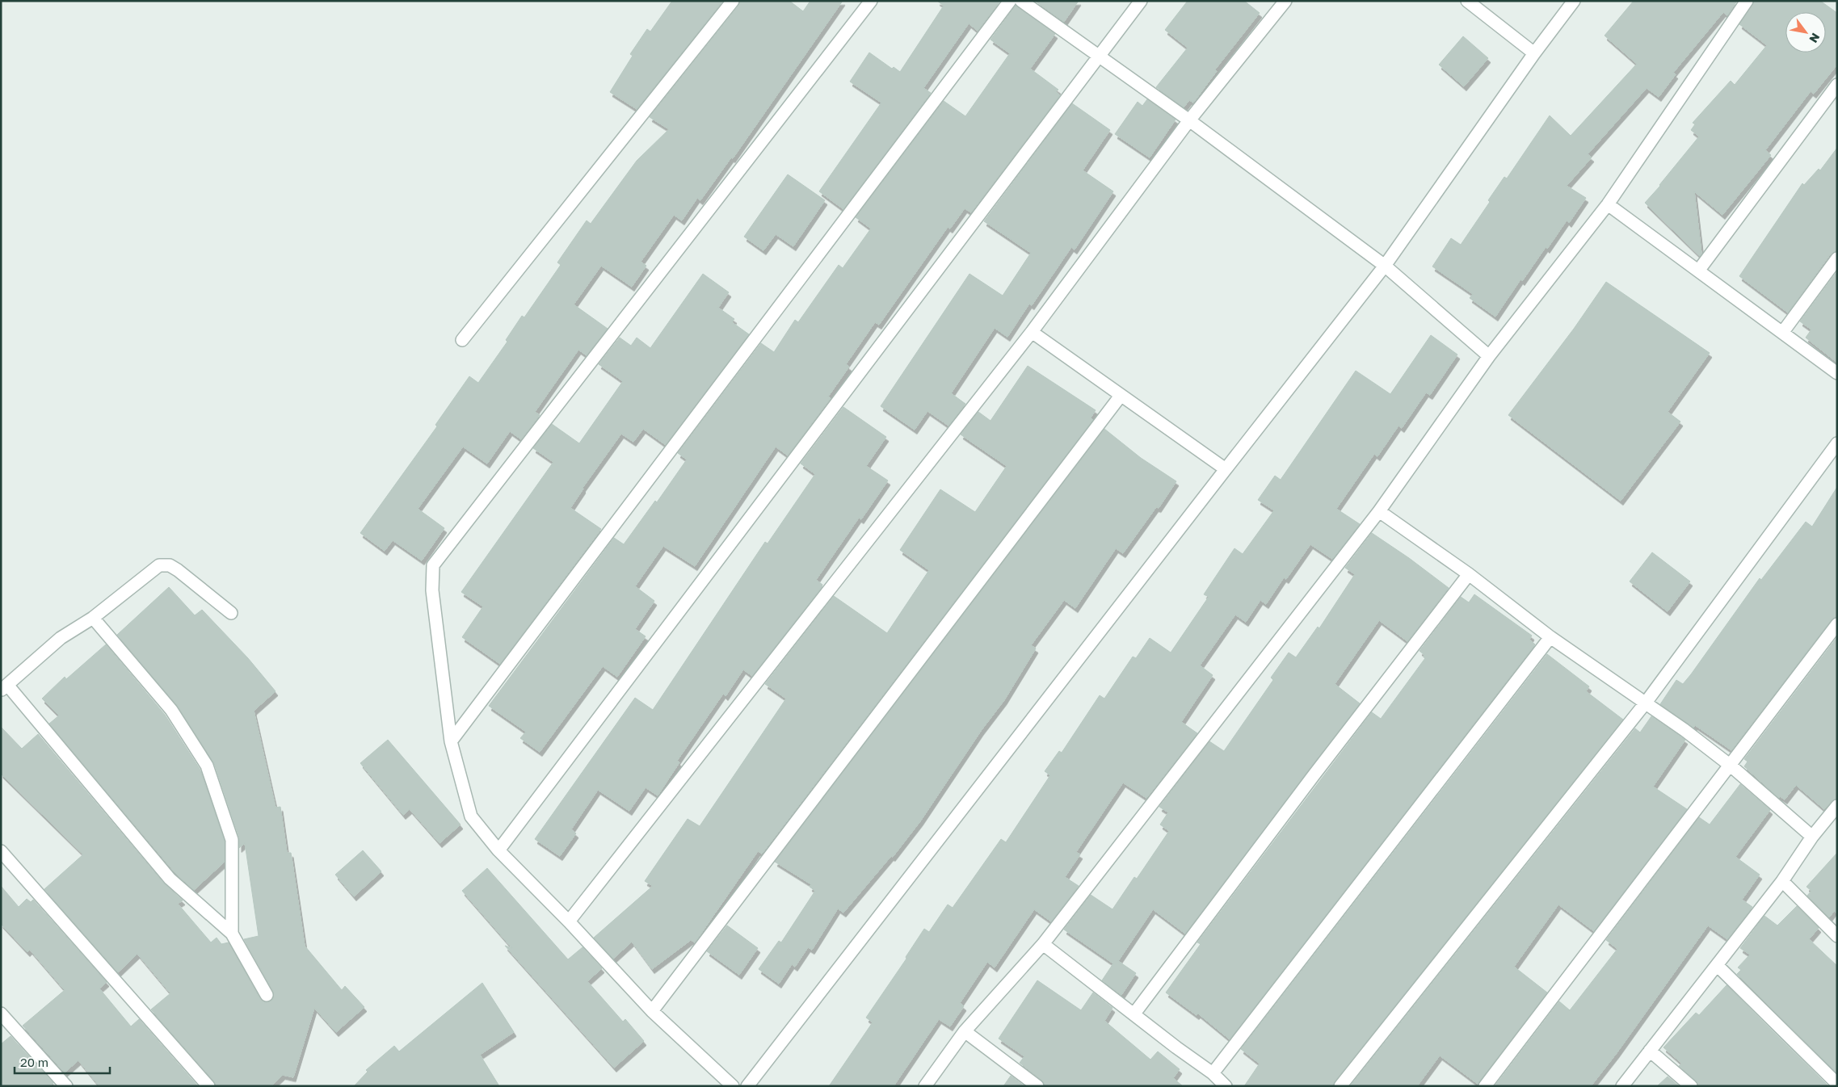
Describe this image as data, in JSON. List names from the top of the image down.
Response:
{
  "scale_bar": "20 m",
  "north": "bottom right"
}
